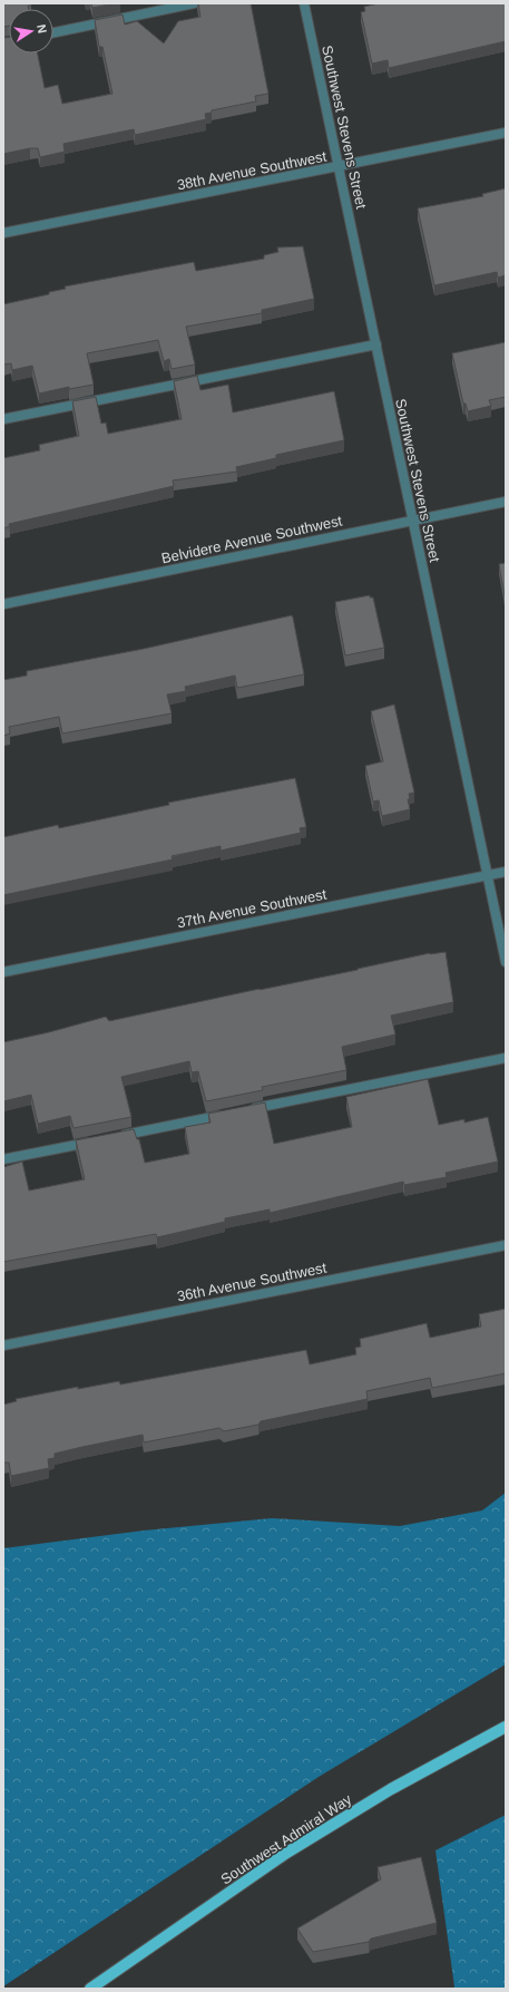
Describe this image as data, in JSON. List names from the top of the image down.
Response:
{
  "streets": {
    "main road": ["Southwest Admiral Way"],
    "street": [
      "Southwest Stevens Street",
      "38th Avenue Southwest",
      "Belvidere Avenue Southwest",
      "37th Avenue Southwest",
      "36th Avenue Southwest"
    ]
  },
  "crossings": [
    ["Southwest Stevens Street", "38th Avenue Southwest"],
    ["Southwest Stevens Street", "Belvidere Avenue Southwest"],
    ["Southwest Stevens Street", "37th Avenue Southwest"]
  ],
  "north": "right"
}
